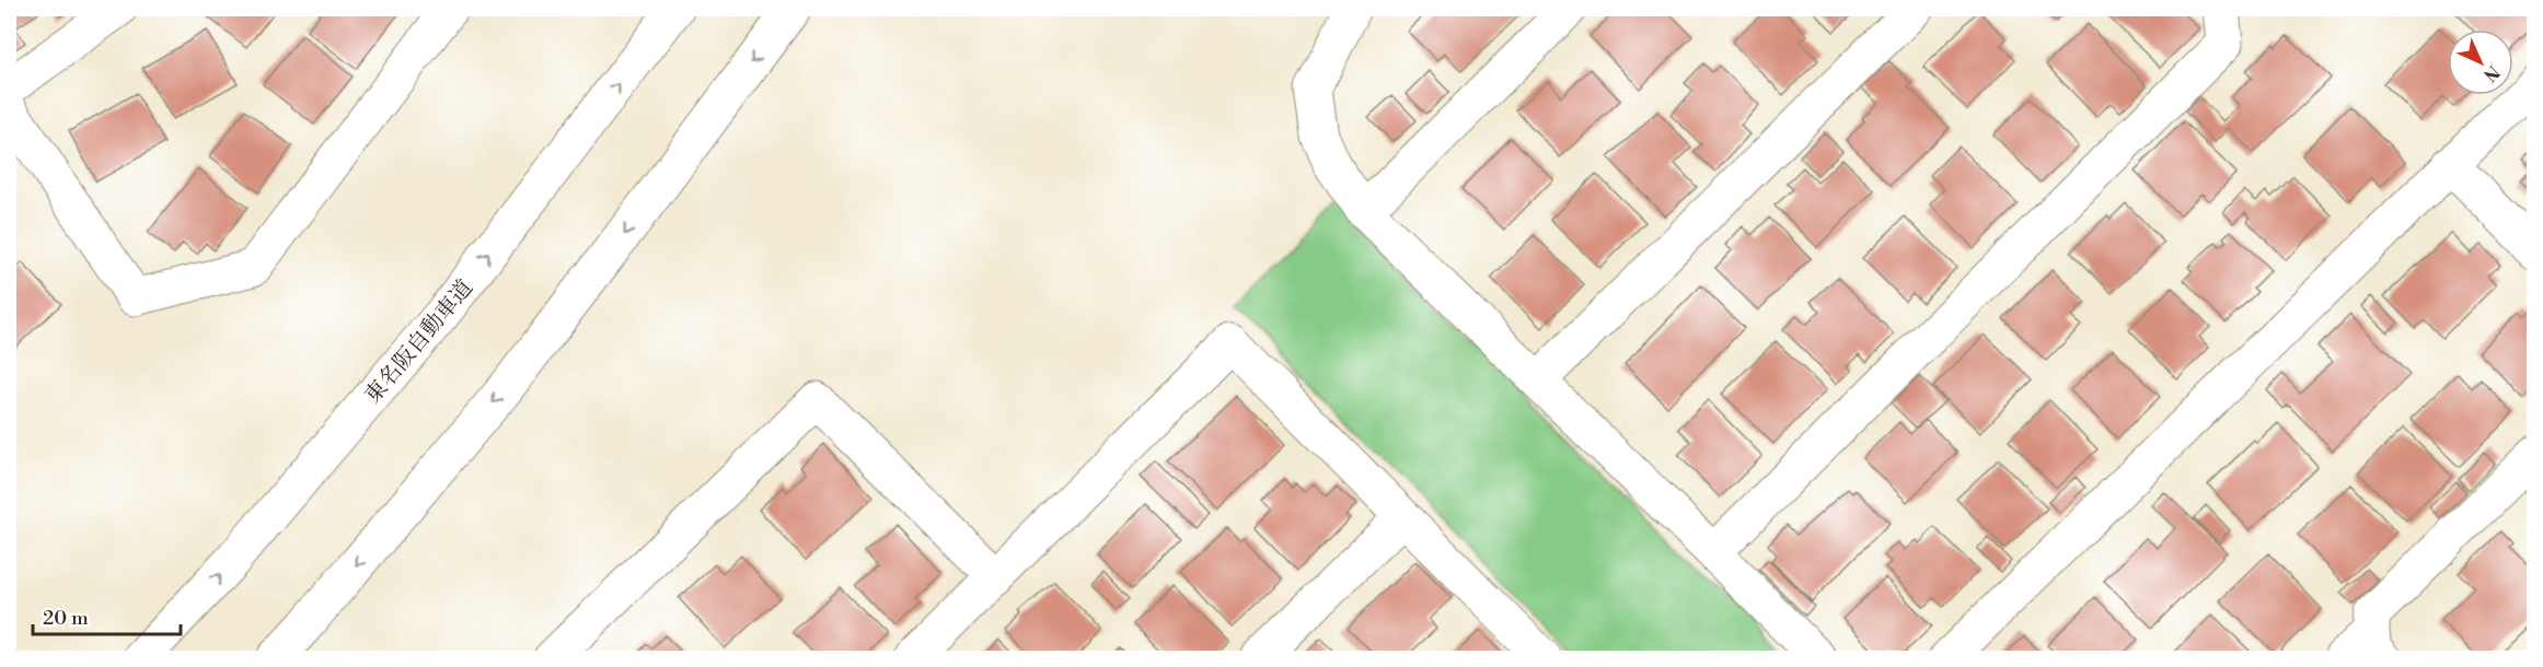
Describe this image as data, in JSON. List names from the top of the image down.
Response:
{
  "streets": {
    "main road": ["東名阪自動車道"]
  },
  "scale_bar": "20 m",
  "north": "bottom right"
}
